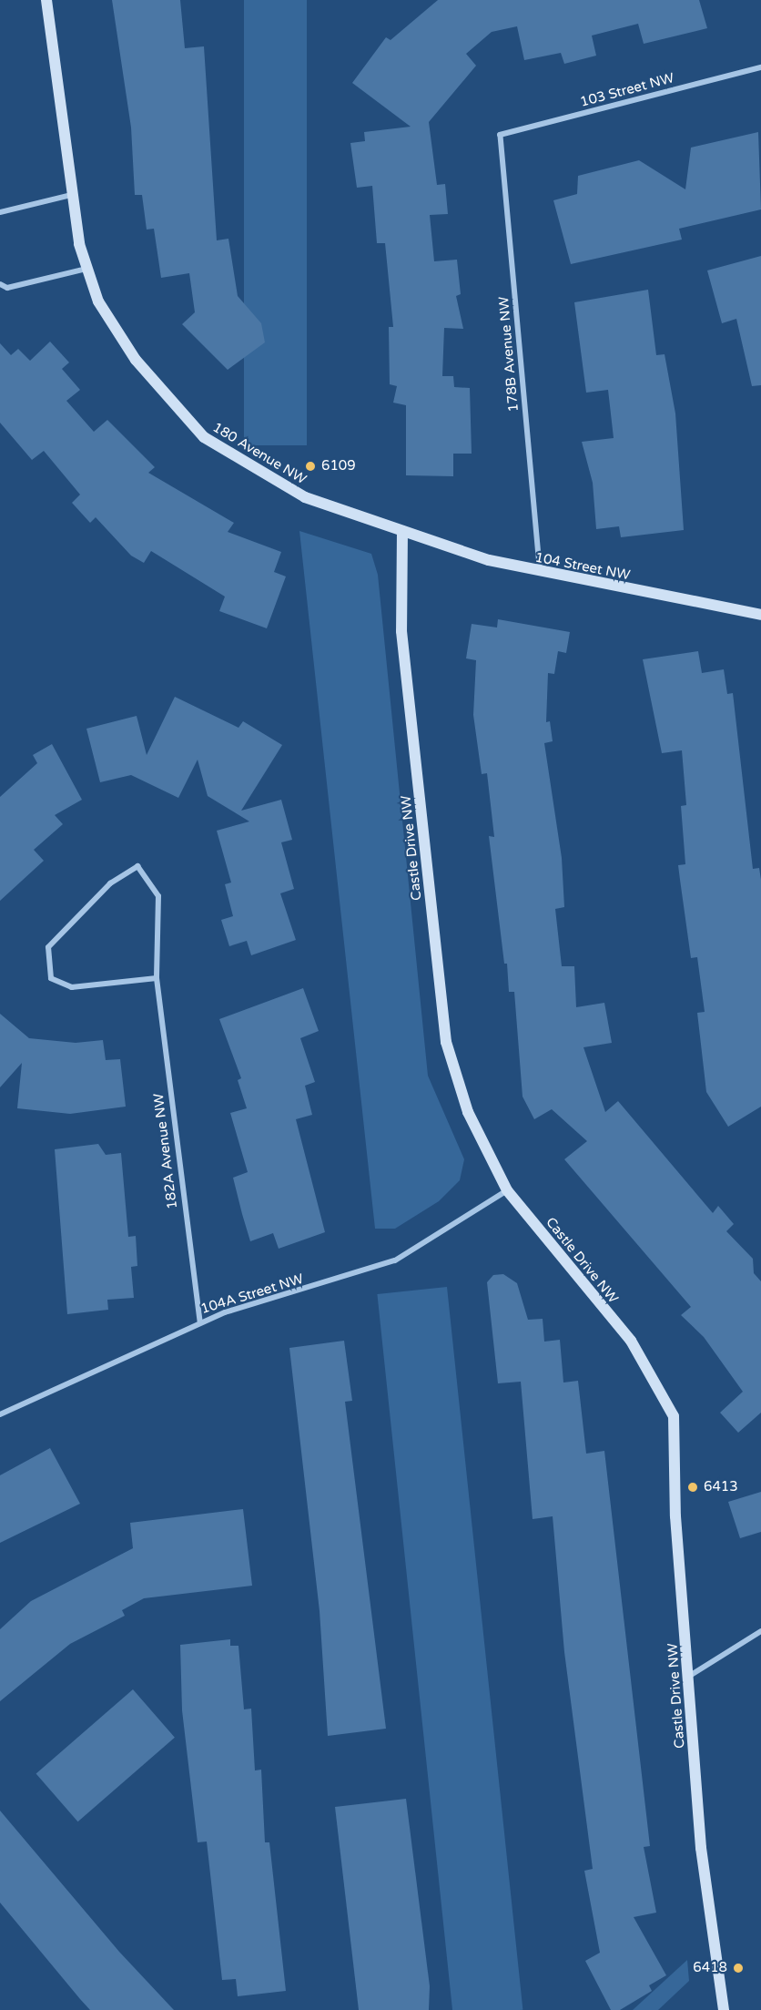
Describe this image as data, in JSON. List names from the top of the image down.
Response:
{
  "streets": {
    "street": [
      "103 Street NW",
      "178B Avenue NW",
      "180 Avenue NW",
      "104 Street NW",
      "Castle Drive NW",
      "182A Avenue NW",
      "104A Street NW"
    ]
  },
  "crossings": [
    ["103 Street NW", "178B Avenue NW"],
    ["178B Avenue NW", "104 Street NW"],
    ["180 Avenue NW", "104 Street NW"],
    ["180 Avenue NW", "Castle Drive NW"],
    ["104 Street NW", "Castle Drive NW"],
    ["Castle Drive NW", "104A Street NW"],
    ["182A Avenue NW", "104A Street NW"]
  ],
  "places": ["6109", "6413", "6418"]
}
